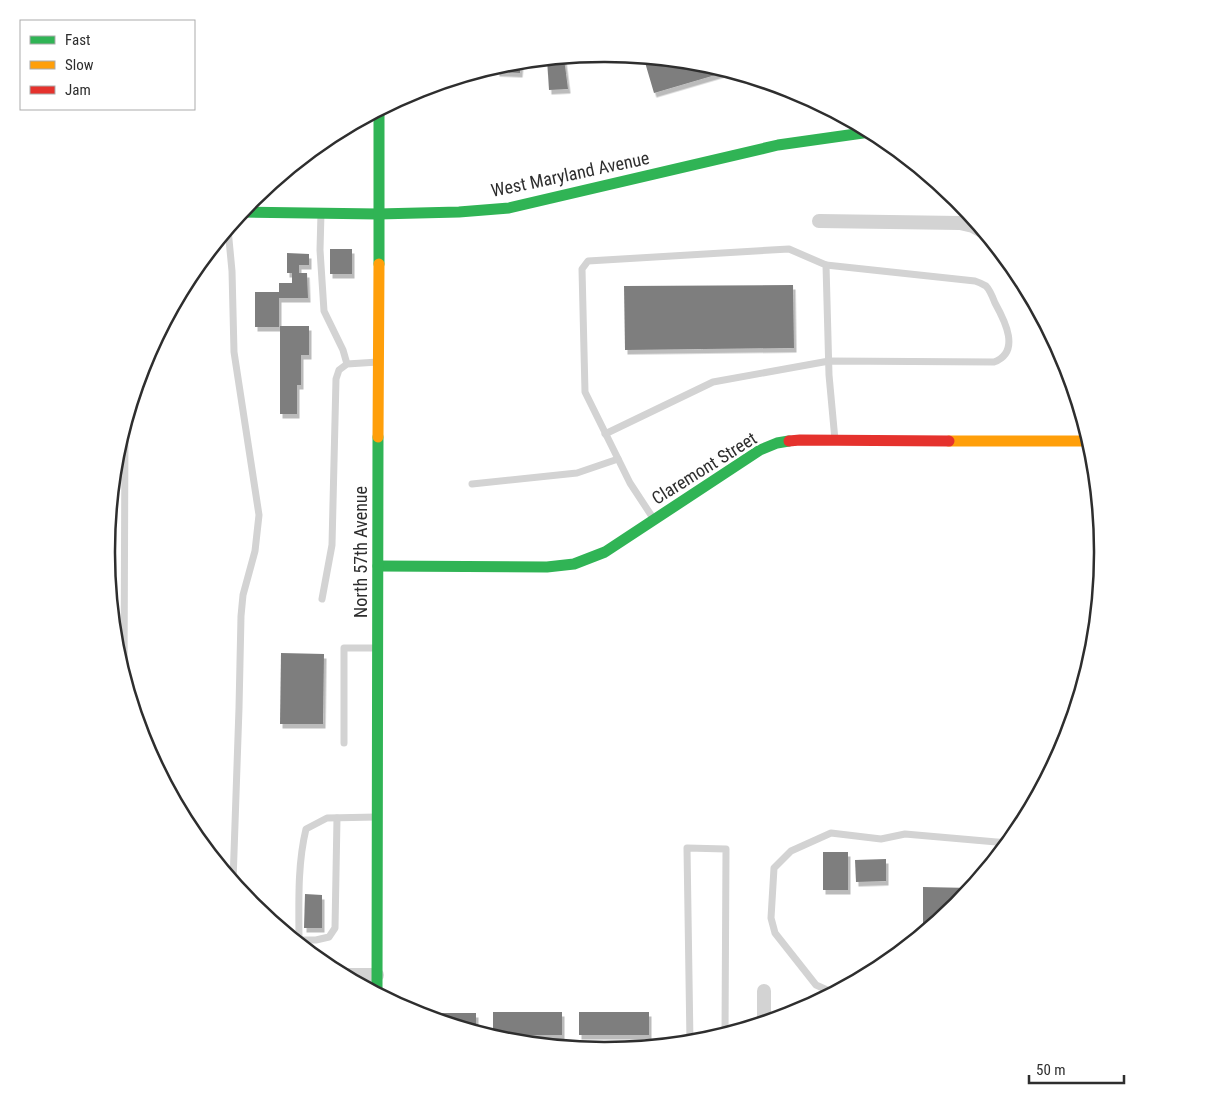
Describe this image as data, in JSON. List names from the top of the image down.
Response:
{
  "streets": {
    "street": ["West Maryland Avenue", "Claremont Street", "North 57th Avenue"]
  },
  "crossings": [
    ["West Maryland Avenue", "North 57th Avenue"],
    ["Claremont Street", "North 57th Avenue"]
  ],
  "legend": ["Fast", "Slow", "Jam"],
  "scale_bar": "50 m"
}
